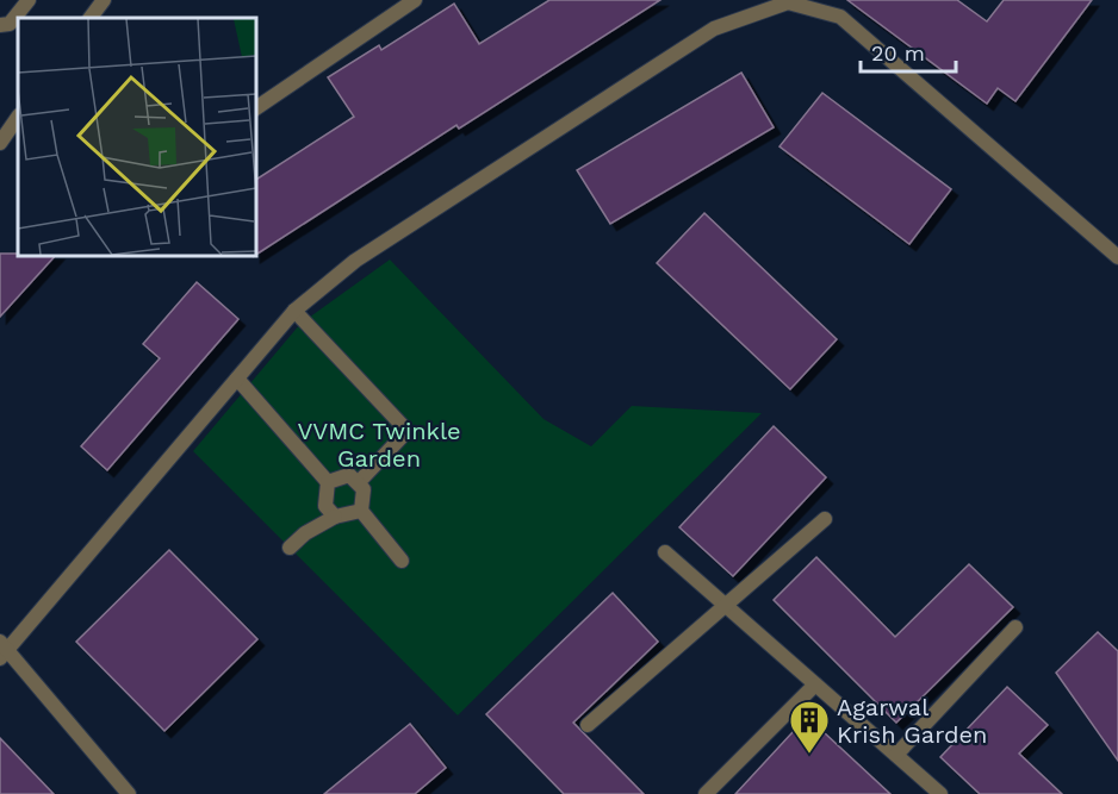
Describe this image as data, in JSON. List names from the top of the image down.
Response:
{
  "parks": ["VVMC Twinkle Garden"],
  "places": {
    "building": ["Agarwal Krish Garden"]
  },
  "scale_bar": "20 m"
}
